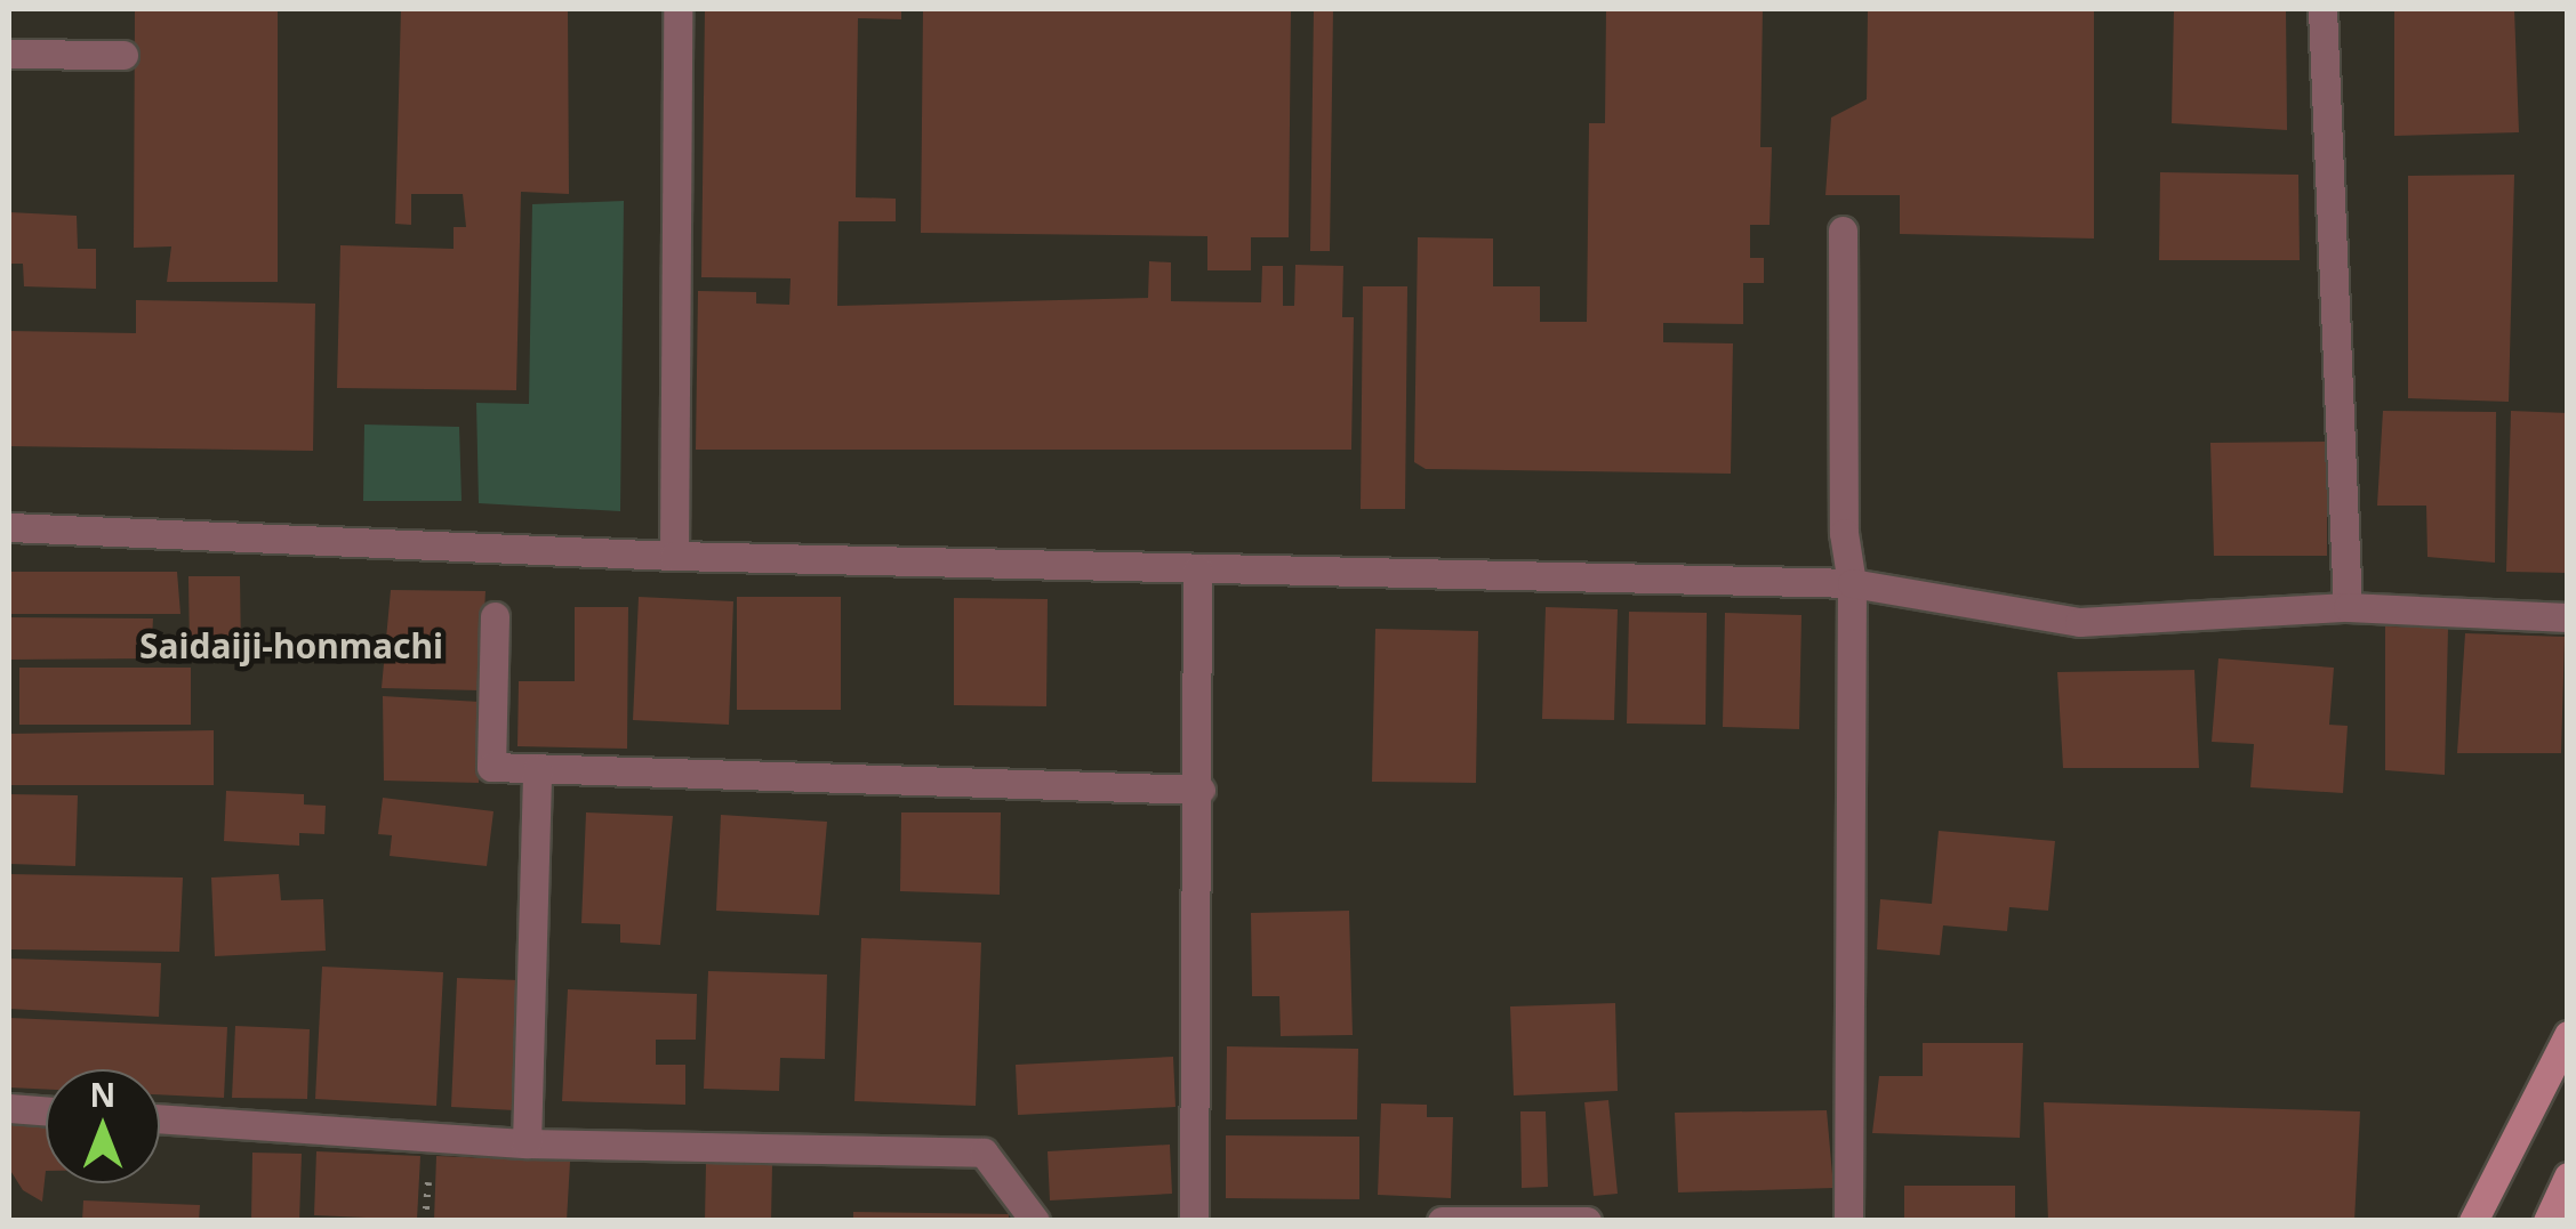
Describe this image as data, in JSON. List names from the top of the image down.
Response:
{
  "districts": ["Saidaiji-honmachi"],
  "north": "top"
}
